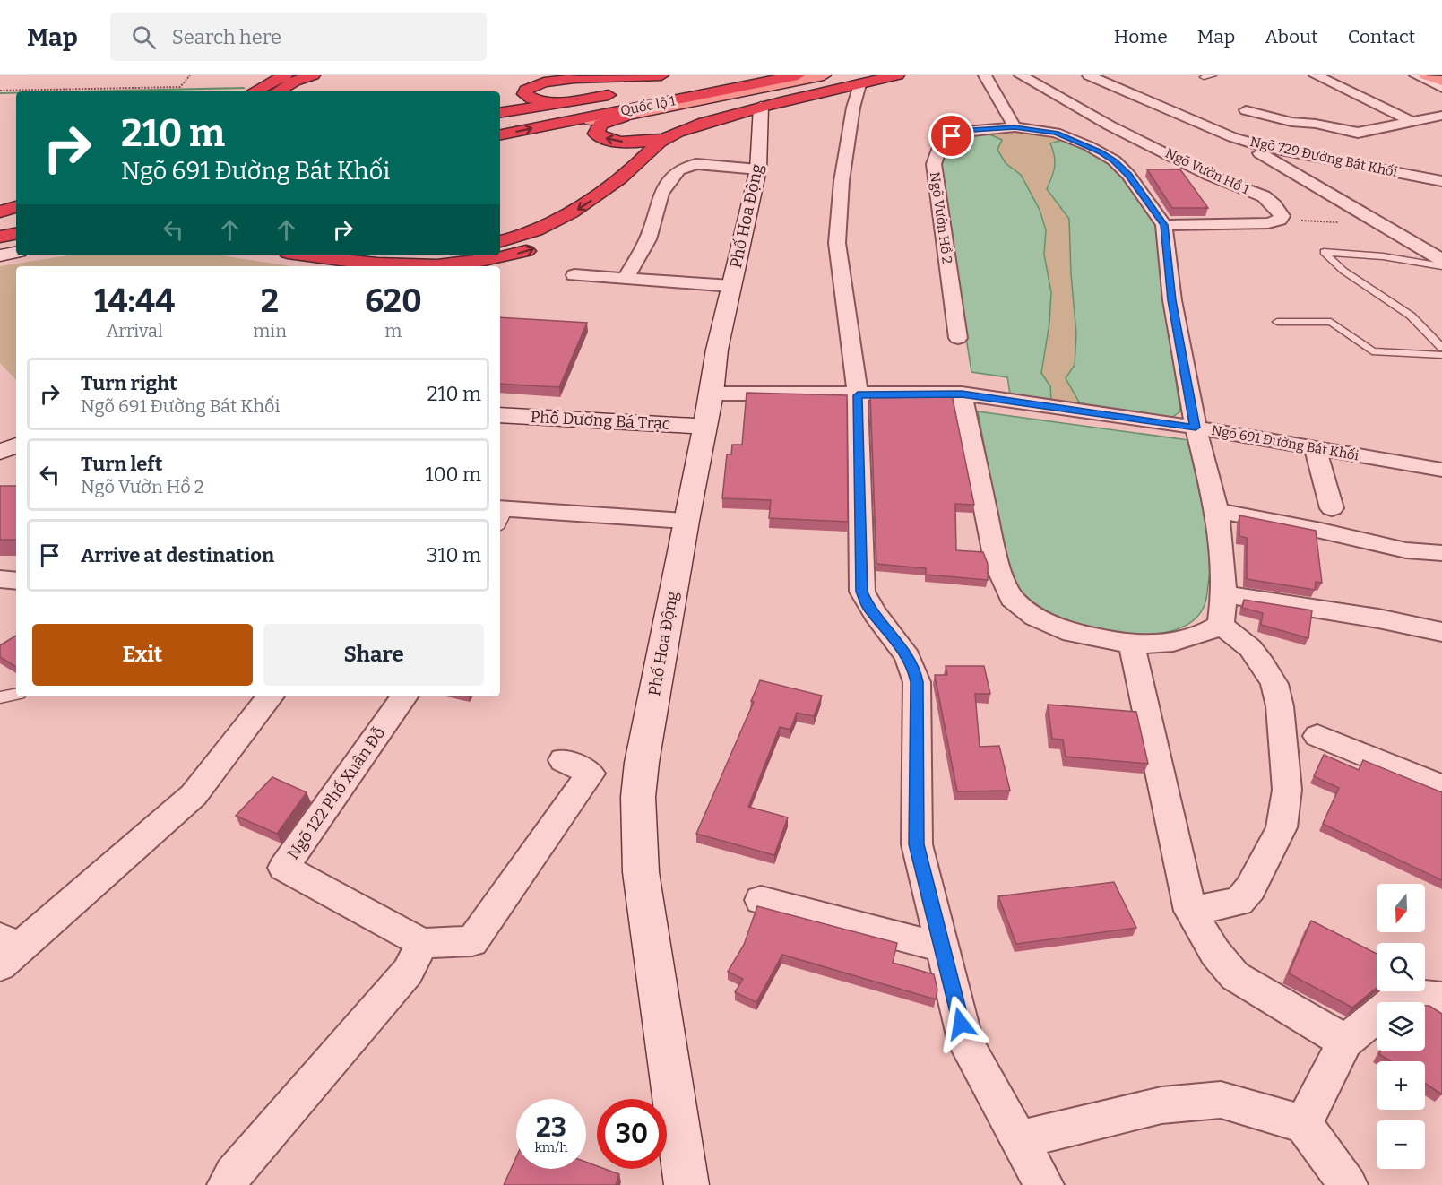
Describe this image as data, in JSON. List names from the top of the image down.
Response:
{
  "streets": {
    "highway": ["Quốc lộ 1"],
    "street": [
      "Ngõ 729 Đường Bát Khối",
      "Ngõ Vườn Hồ 1",
      "Phố Hoa Động",
      "Ngõ Vườn Hồ 2",
      "Phố Dương Bá Trạc",
      "Ngõ 691 Đường Bát Khối",
      "Ngõ 122 Phố Xuân Đỗ"
    ]
  },
  "crossings": [
    ["Phố Hoa Động", "Phố Dương Bá Trạc"],
    ["Phố Hoa Động", "Ngõ 691 Đường Bát Khối"],
    ["Ngõ Vườn Hồ 2", "Ngõ 691 Đường Bát Khối"]
  ],
  "north": "bottom",
  "page": {
    "header": "Map",
    "search": "Search here",
    "nav": [
      "Home",
      "Map",
      "About",
      "Contact"
    ],
    "turn": ["210 m", "Ngõ 691 Đường Bát Khối"],
    "eta": [
      "14:44",
      "Arrival",
      "2",
      "min",
      "620",
      "m"
    ],
    "list": [
      {
        "name": "Turn right",
        "note": "Ngõ 691 Đường Bát Khối",
        "value": "210 m"
      },
      {
        "name": "Turn left",
        "note": "Ngõ Vườn Hồ 2",
        "value": "100 m"
      },
      {
        "name": "Arrive at destination",
        "value": "310 m"
      }
    ],
    "buttons": ["Exit", "Share"],
    "map_buttons": ["+", "−"],
    "speed": "23 km/h",
    "limit": "30"
  }
}
